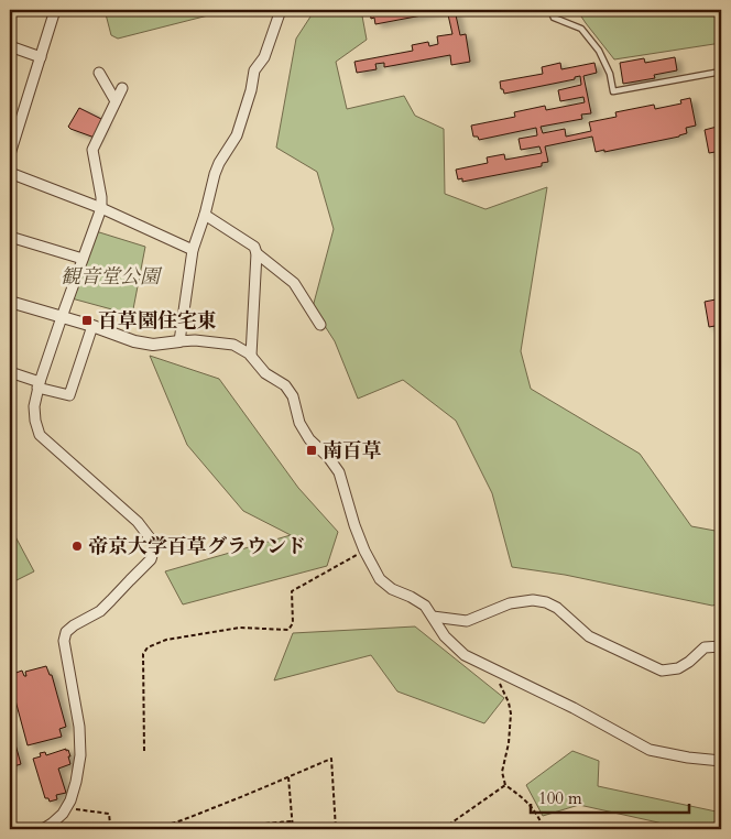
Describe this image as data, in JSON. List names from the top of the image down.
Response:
{
  "parks": ["観音堂公園"],
  "places": {
    "transit": ["百草園住宅東", "南百草"],
    "other": ["帝京大学百草グラウンド"]
  },
  "scale_bar": "100 m"
}
